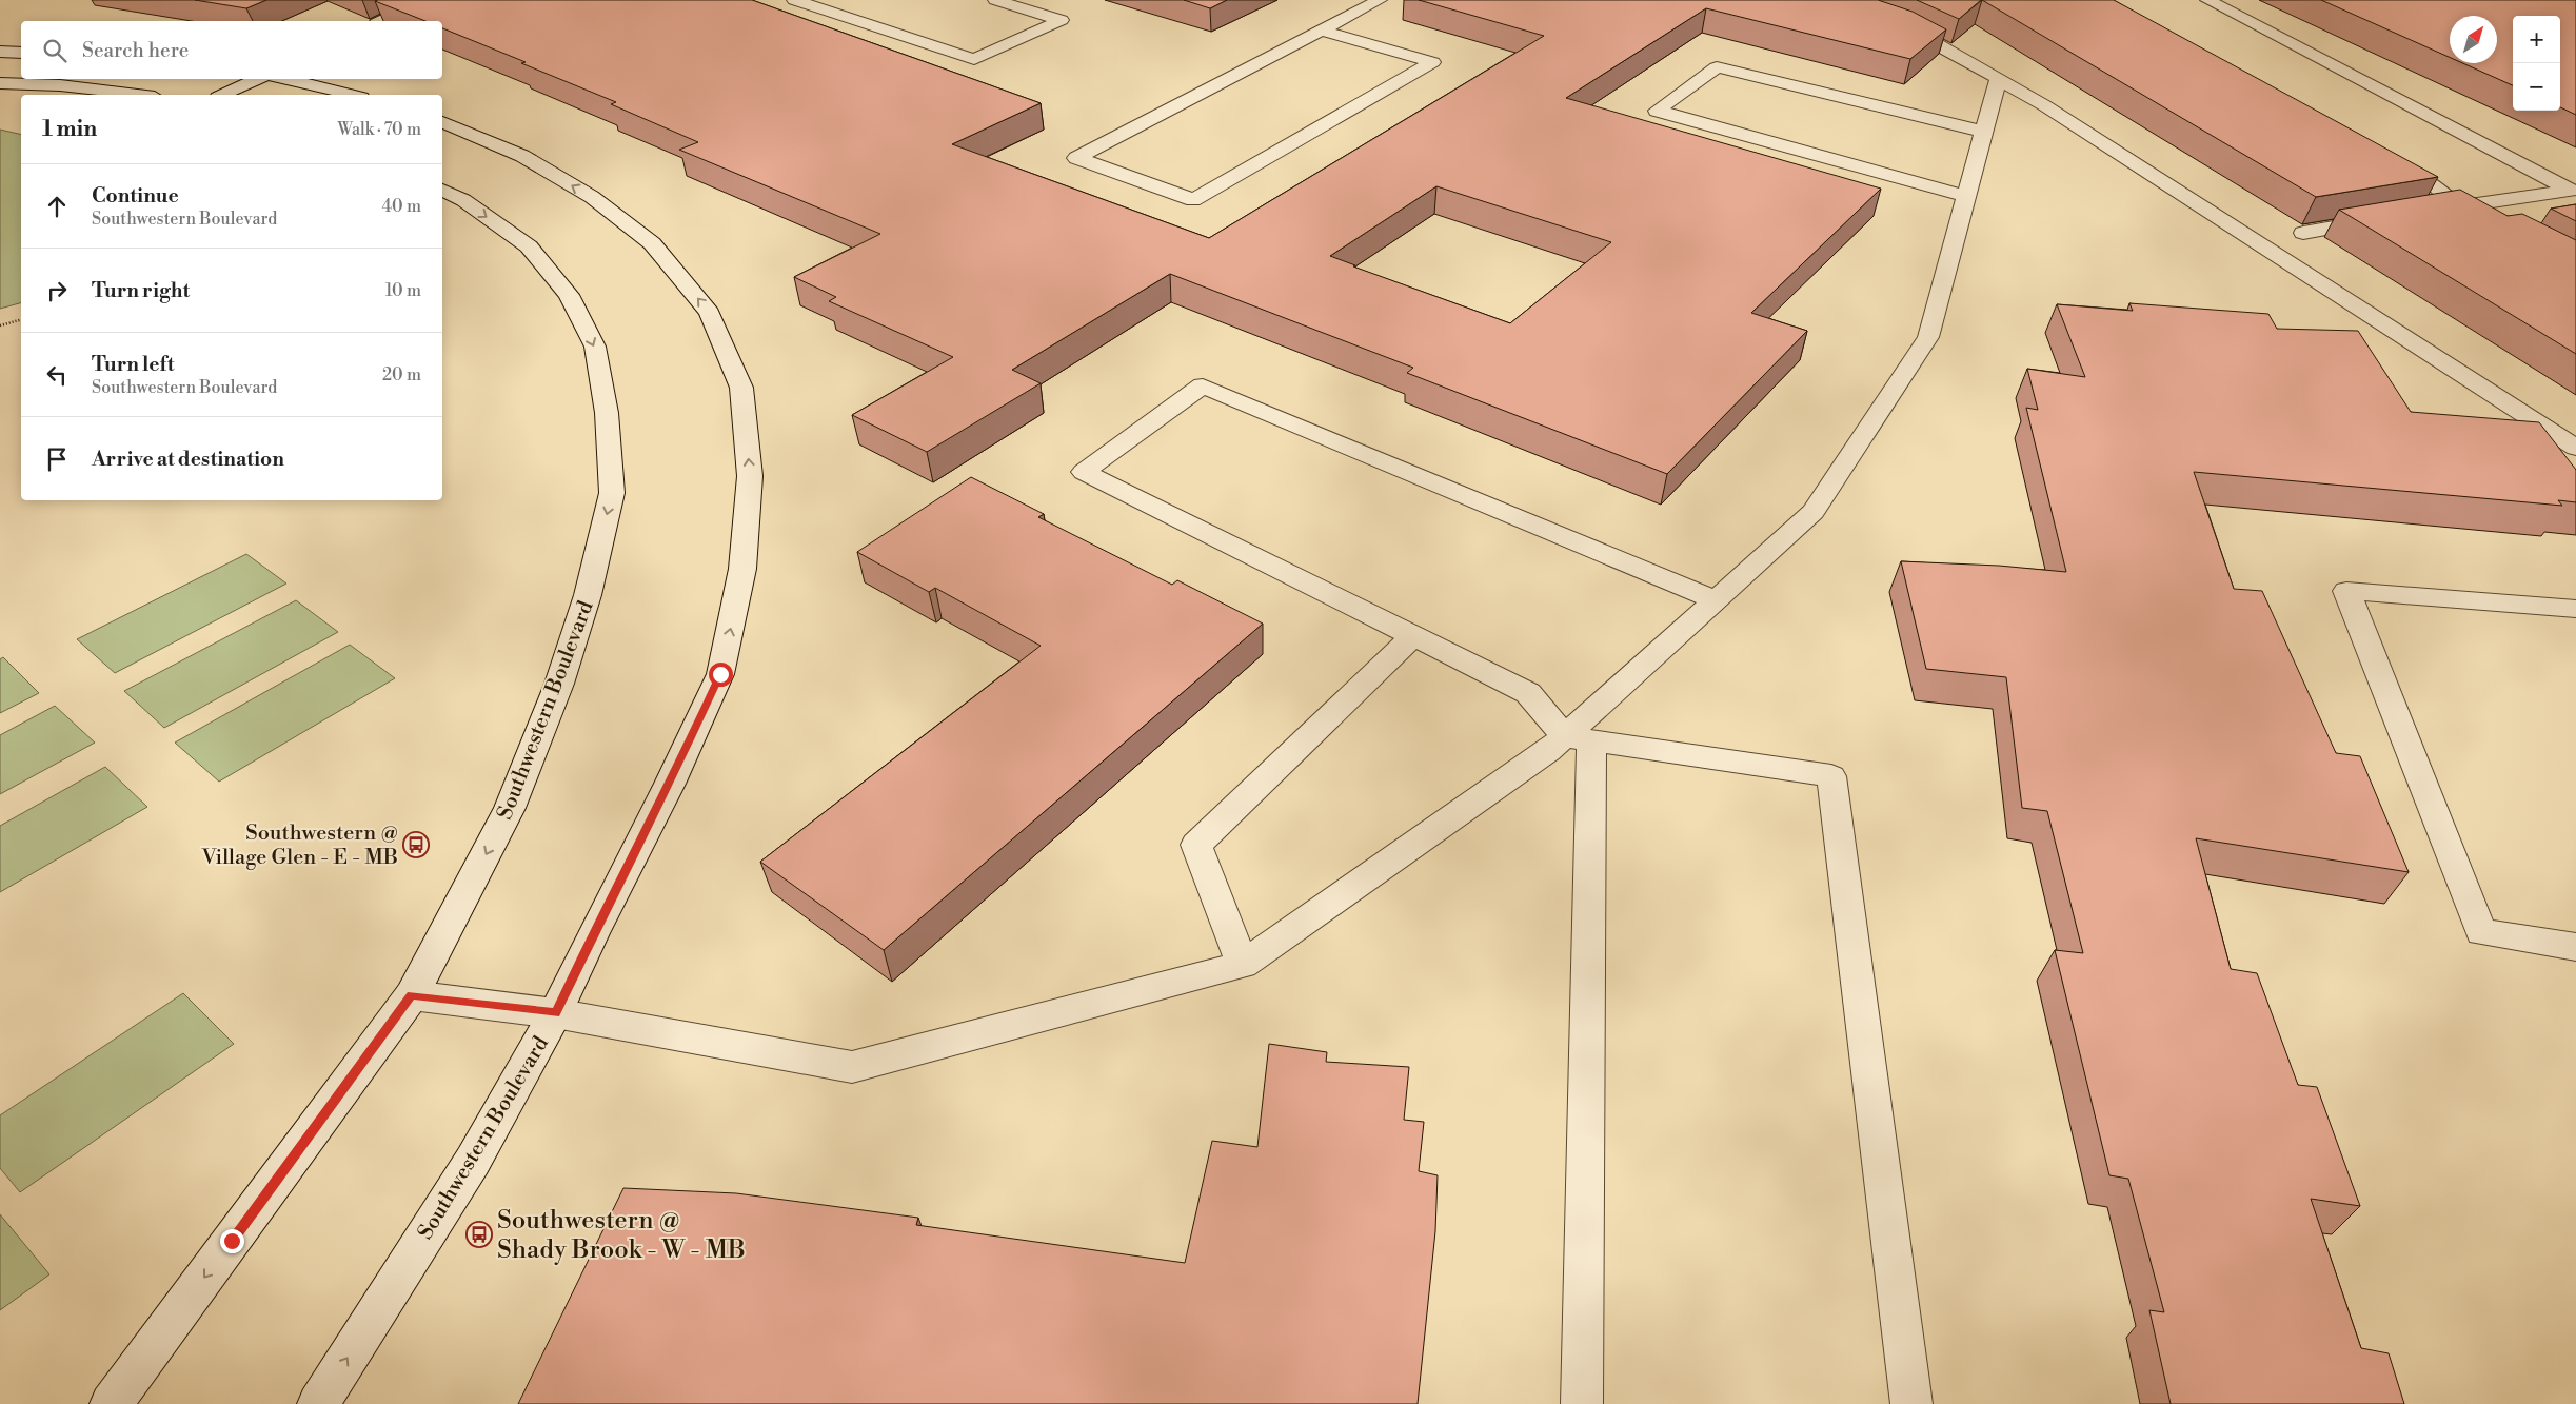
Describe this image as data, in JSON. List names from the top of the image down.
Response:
{
  "streets": {
    "street": ["Southwestern Boulevard"]
  },
  "places": {
    "bus stop": ["Southwestern @ Village Glen - E - MB", "Southwestern @ Shady Brook - W - MB"]
  },
  "north": "top right",
  "page": {
    "map_buttons": ["+", "−"],
    "search": "Search here",
    "heading": ["1 min", "Walk · 70 m"],
    "list": [
      ["Continue", "Southwestern Boulevard", "40 m"],
      ["Turn right", "10 m"],
      ["Turn left", "Southwestern Boulevard", "20 m"],
      "Arrive at destination"
    ]
  }
}
